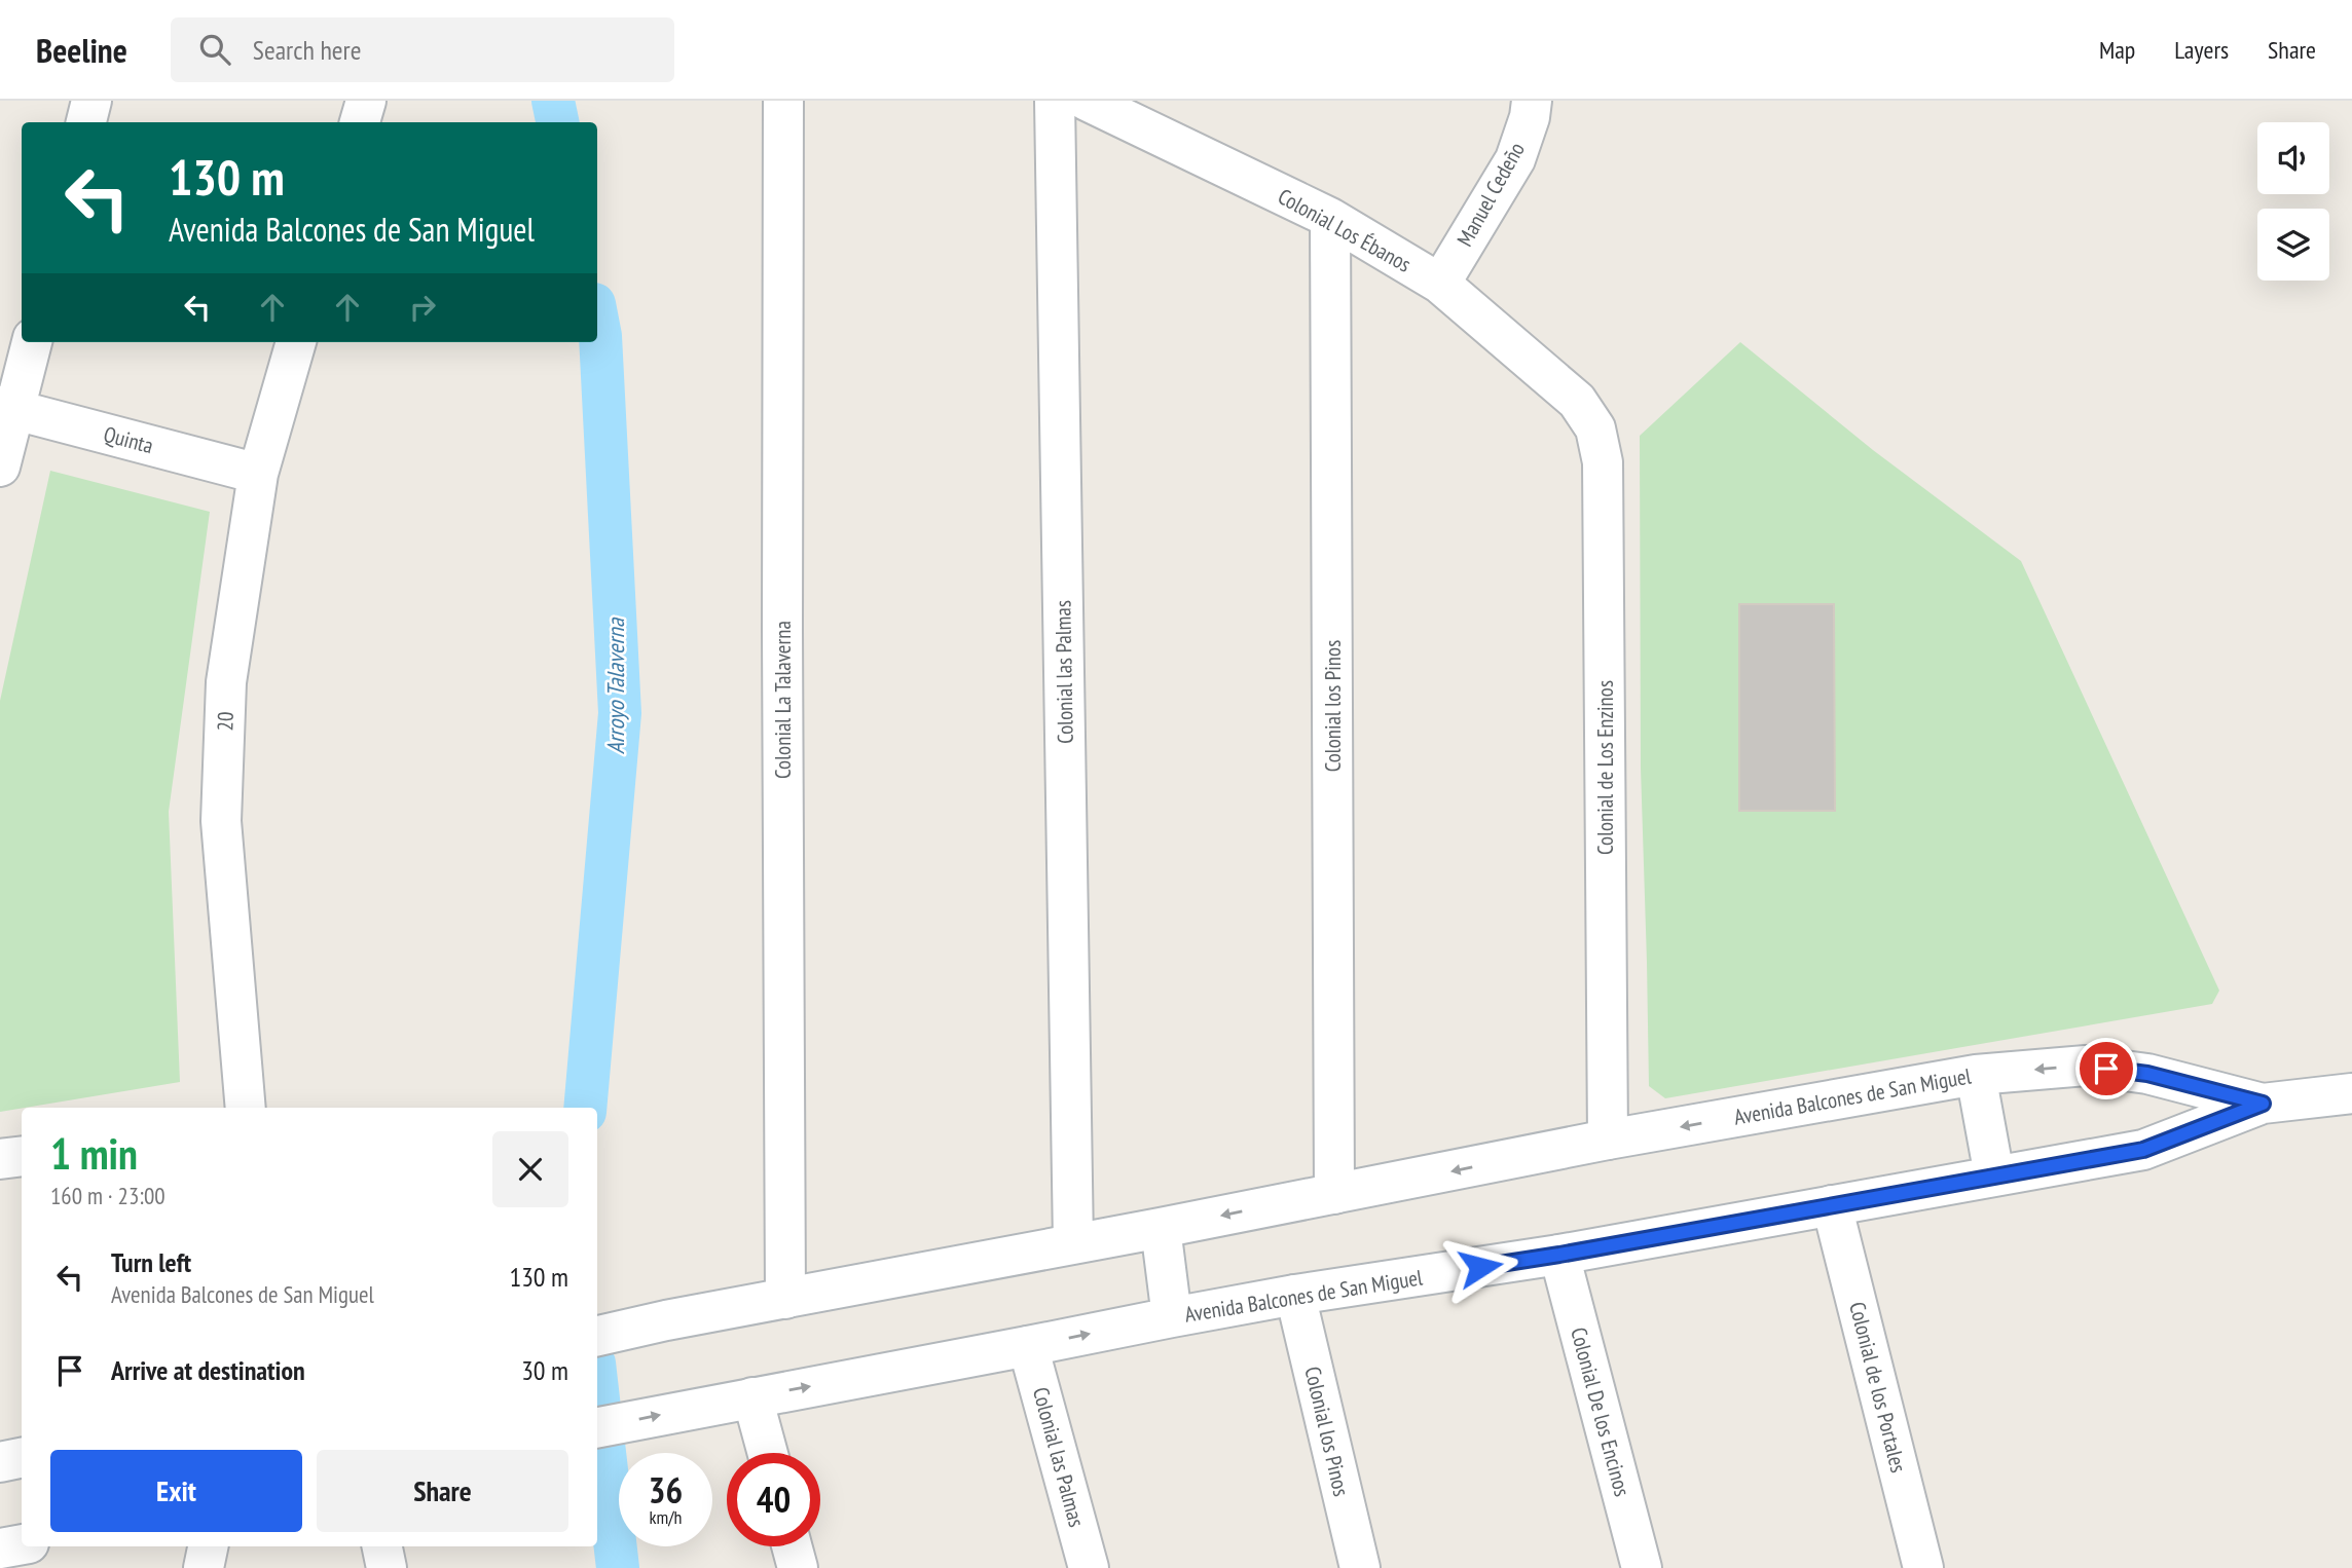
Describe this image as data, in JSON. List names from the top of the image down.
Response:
{
  "streets": {
    "street": [
      "Manuel Cedeño",
      "Colonial Los Ébanos",
      "Quinta",
      "Colonial las Palmas",
      "Colonial La Talaverna",
      "Colonial los Pinos",
      "20",
      "Colonial de Los Enzinos",
      "Avenida Balcones de San Miguel",
      "Colonial de los Portales",
      "Colonial De los Encinos"
    ]
  },
  "crossings": [
    ["Manuel Cedeño", "Colonial Los Ébanos"],
    ["Colonial Los Ébanos", "Colonial los Pinos"],
    ["Colonial Los Ébanos", "Colonial de Los Enzinos"],
    ["Quinta", "20"],
    ["Colonial las Palmas", "Avenida Balcones de San Miguel"],
    ["Colonial La Talaverna", "Avenida Balcones de San Miguel"],
    ["Colonial los Pinos", "Avenida Balcones de San Miguel"],
    ["Colonial de Los Enzinos", "Avenida Balcones de San Miguel"],
    ["Avenida Balcones de San Miguel", "Colonial de los Portales"],
    ["Avenida Balcones de San Miguel", "Colonial De los Encinos"]
  ],
  "water": ["Arroyo Talaverna"],
  "page": {
    "header": "Beeline",
    "search": "Search here",
    "nav": ["Map", "Layers", "Share"],
    "turn": ["130 m", "Avenida Balcones de San Miguel"],
    "heading": ["1 min", "160 m · 23:00"],
    "list": [
      {
        "name": "Turn left",
        "note": "Avenida Balcones de San Miguel",
        "value": "130 m"
      },
      {
        "name": "Arrive at destination",
        "value": "30 m"
      }
    ],
    "buttons": ["Exit", "Share"],
    "speed": "36 km/h",
    "limit": "40"
  }
}
